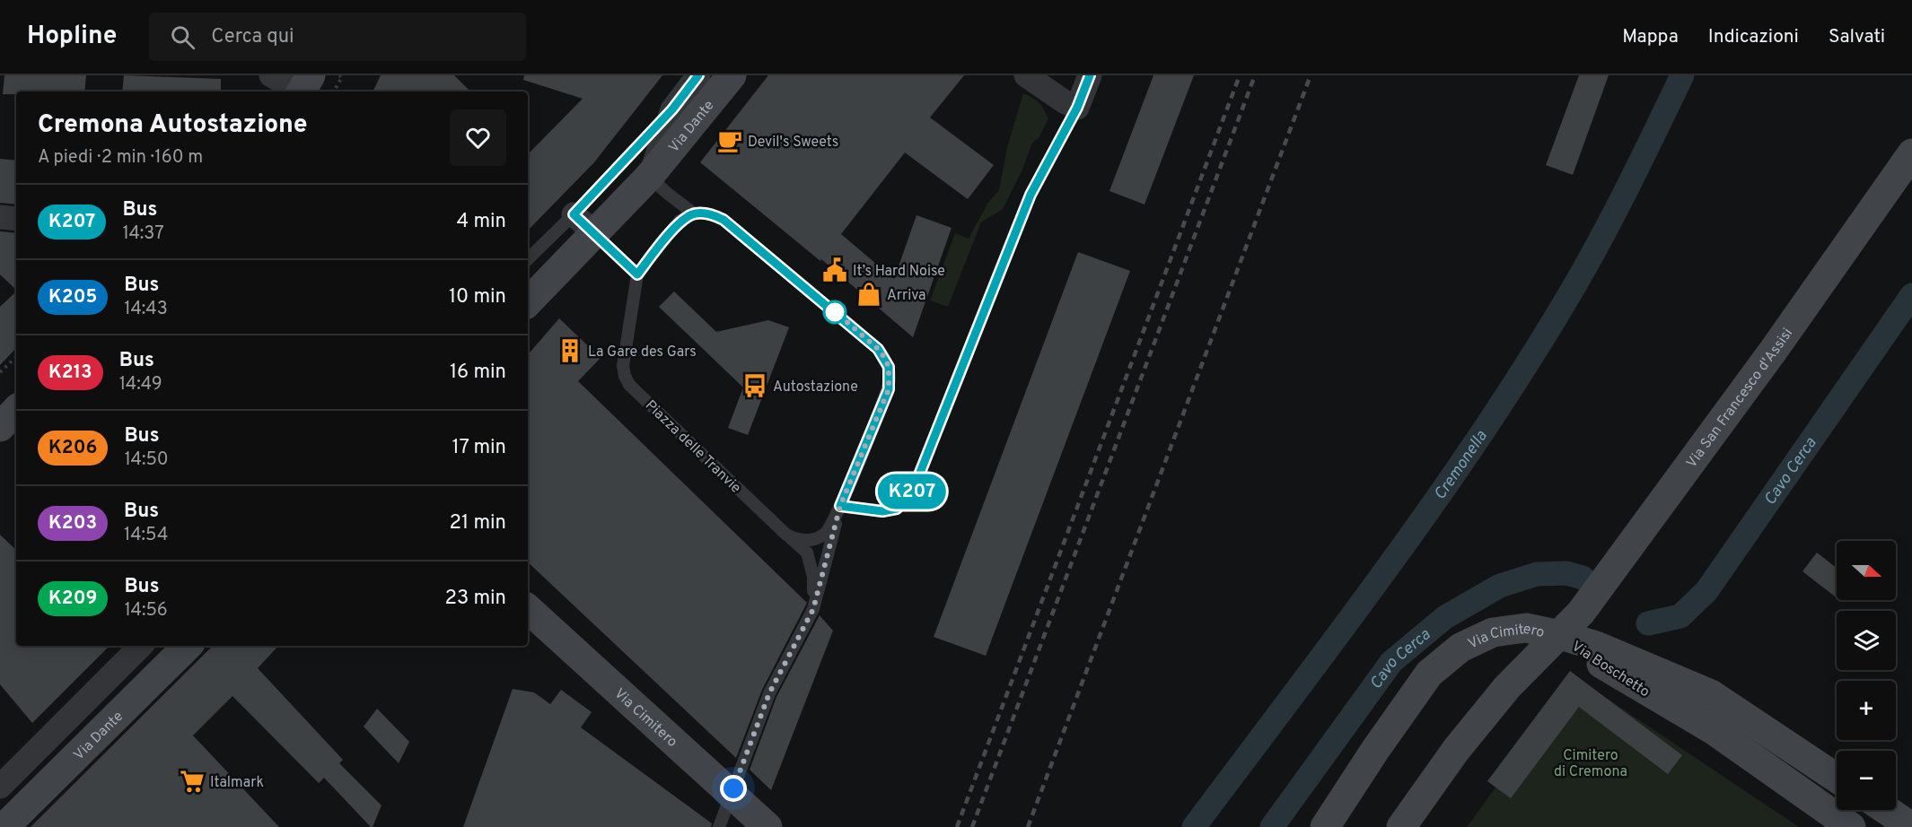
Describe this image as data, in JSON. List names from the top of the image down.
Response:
{
  "streets": {
    "street": [
      "Via Dante",
      "Via San Francesco d'Assisi",
      "Via Cimitero",
      "Via Boschetto"
    ],
    "lane": ["Piazza delle Tranvie"]
  },
  "crossings": [
    ["Via San Francesco d'Assisi", "Via Cimitero"],
    ["Via San Francesco d'Assisi", "Via Boschetto"],
    ["Via Cimitero", "Via Boschetto"]
  ],
  "water": ["Cremonella", "Cavo Cerca"],
  "parks": ["Cimitero di Cremona"],
  "places": {
    "cafe": ["Devil's Sweets"],
    "public building": ["It’s Hard Noise"],
    "shop": ["Arriva"],
    "building": ["La Gare des Gars"],
    "bus stop": ["Autostazione"],
    "supermarket": ["Italmark"]
  },
  "lines": ["bus line K207"],
  "north": "right",
  "page": {
    "header": "Hopline",
    "search": "Cerca qui",
    "nav": ["Mappa", "Indicazioni", "Salvati"],
    "on_map": "K207",
    "heading": ["Cremona Autostazione", "A piedi · 2 min · 160 m"],
    "list": [
      {
        "mark": "K207",
        "name": "Bus",
        "note": "14:37",
        "value": "4 min"
      },
      {
        "mark": "K205",
        "name": "Bus",
        "note": "14:43",
        "value": "10 min"
      },
      {
        "mark": "K213",
        "name": "Bus",
        "note": "14:49",
        "value": "16 min"
      },
      {
        "mark": "K206",
        "name": "Bus",
        "note": "14:50",
        "value": "17 min"
      },
      {
        "mark": "K203",
        "name": "Bus",
        "note": "14:54",
        "value": "21 min"
      },
      {
        "mark": "K209",
        "name": "Bus",
        "note": "14:56",
        "value": "23 min"
      }
    ],
    "map_buttons": ["+", "−"]
  }
}
